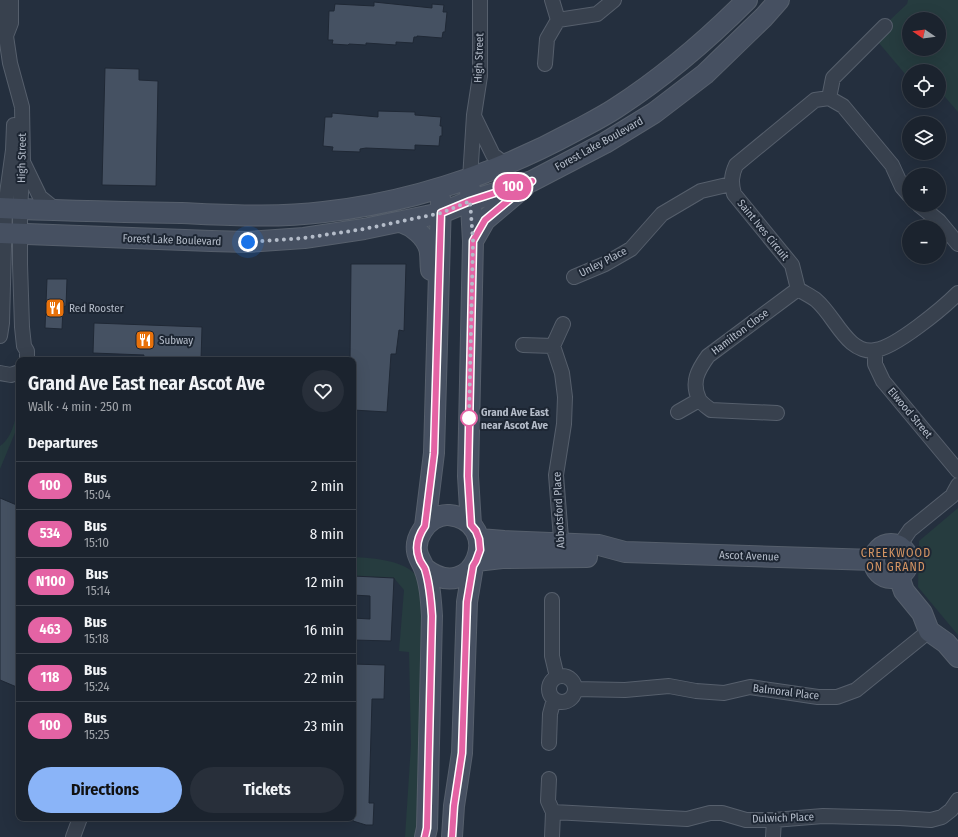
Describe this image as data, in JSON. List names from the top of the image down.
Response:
{
  "streets": {
    "street": [
      "High Street",
      "Forest Lake Boulevard",
      "Saint Ives Circuit",
      "Unley Place",
      "Hamilton Close",
      "Elwood Street",
      "Abbotsford Place",
      "Ascot Avenue",
      "Balmoral Place",
      "Dulwich Place"
    ]
  },
  "crossings": [
    ["High Street", "Forest Lake Boulevard"],
    ["Saint Ives Circuit", "Unley Place"],
    ["Saint Ives Circuit", "Hamilton Close"],
    ["Abbotsford Place", "Ascot Avenue"]
  ],
  "districts": ["CREEKWOOD ON GRAND"],
  "places": {
    "restaurant": ["Red Rooster", "Subway"],
    "other": ["Grand Ave East near Ascot Ave"]
  },
  "lines": ["bus line 100"],
  "north": "left",
  "page": {
    "on_map": "100",
    "map_buttons": ["+", "−"],
    "heading": [
      ["Grand Ave East near Ascot Ave", "Walk · 4 min · 250 m"],
      "Departures"
    ],
    "list": [
      {
        "mark": "100",
        "name": "Bus",
        "note": "15:04",
        "value": "2 min"
      },
      {
        "mark": "534",
        "name": "Bus",
        "note": "15:10",
        "value": "8 min"
      },
      {
        "mark": "N100",
        "name": "Bus",
        "note": "15:14",
        "value": "12 min"
      },
      {
        "mark": "463",
        "name": "Bus",
        "note": "15:18",
        "value": "16 min"
      },
      {
        "mark": "118",
        "name": "Bus",
        "note": "15:24",
        "value": "22 min"
      },
      {
        "mark": "100",
        "name": "Bus",
        "note": "15:25",
        "value": "23 min"
      }
    ],
    "buttons": ["Directions", "Tickets"]
  }
}
